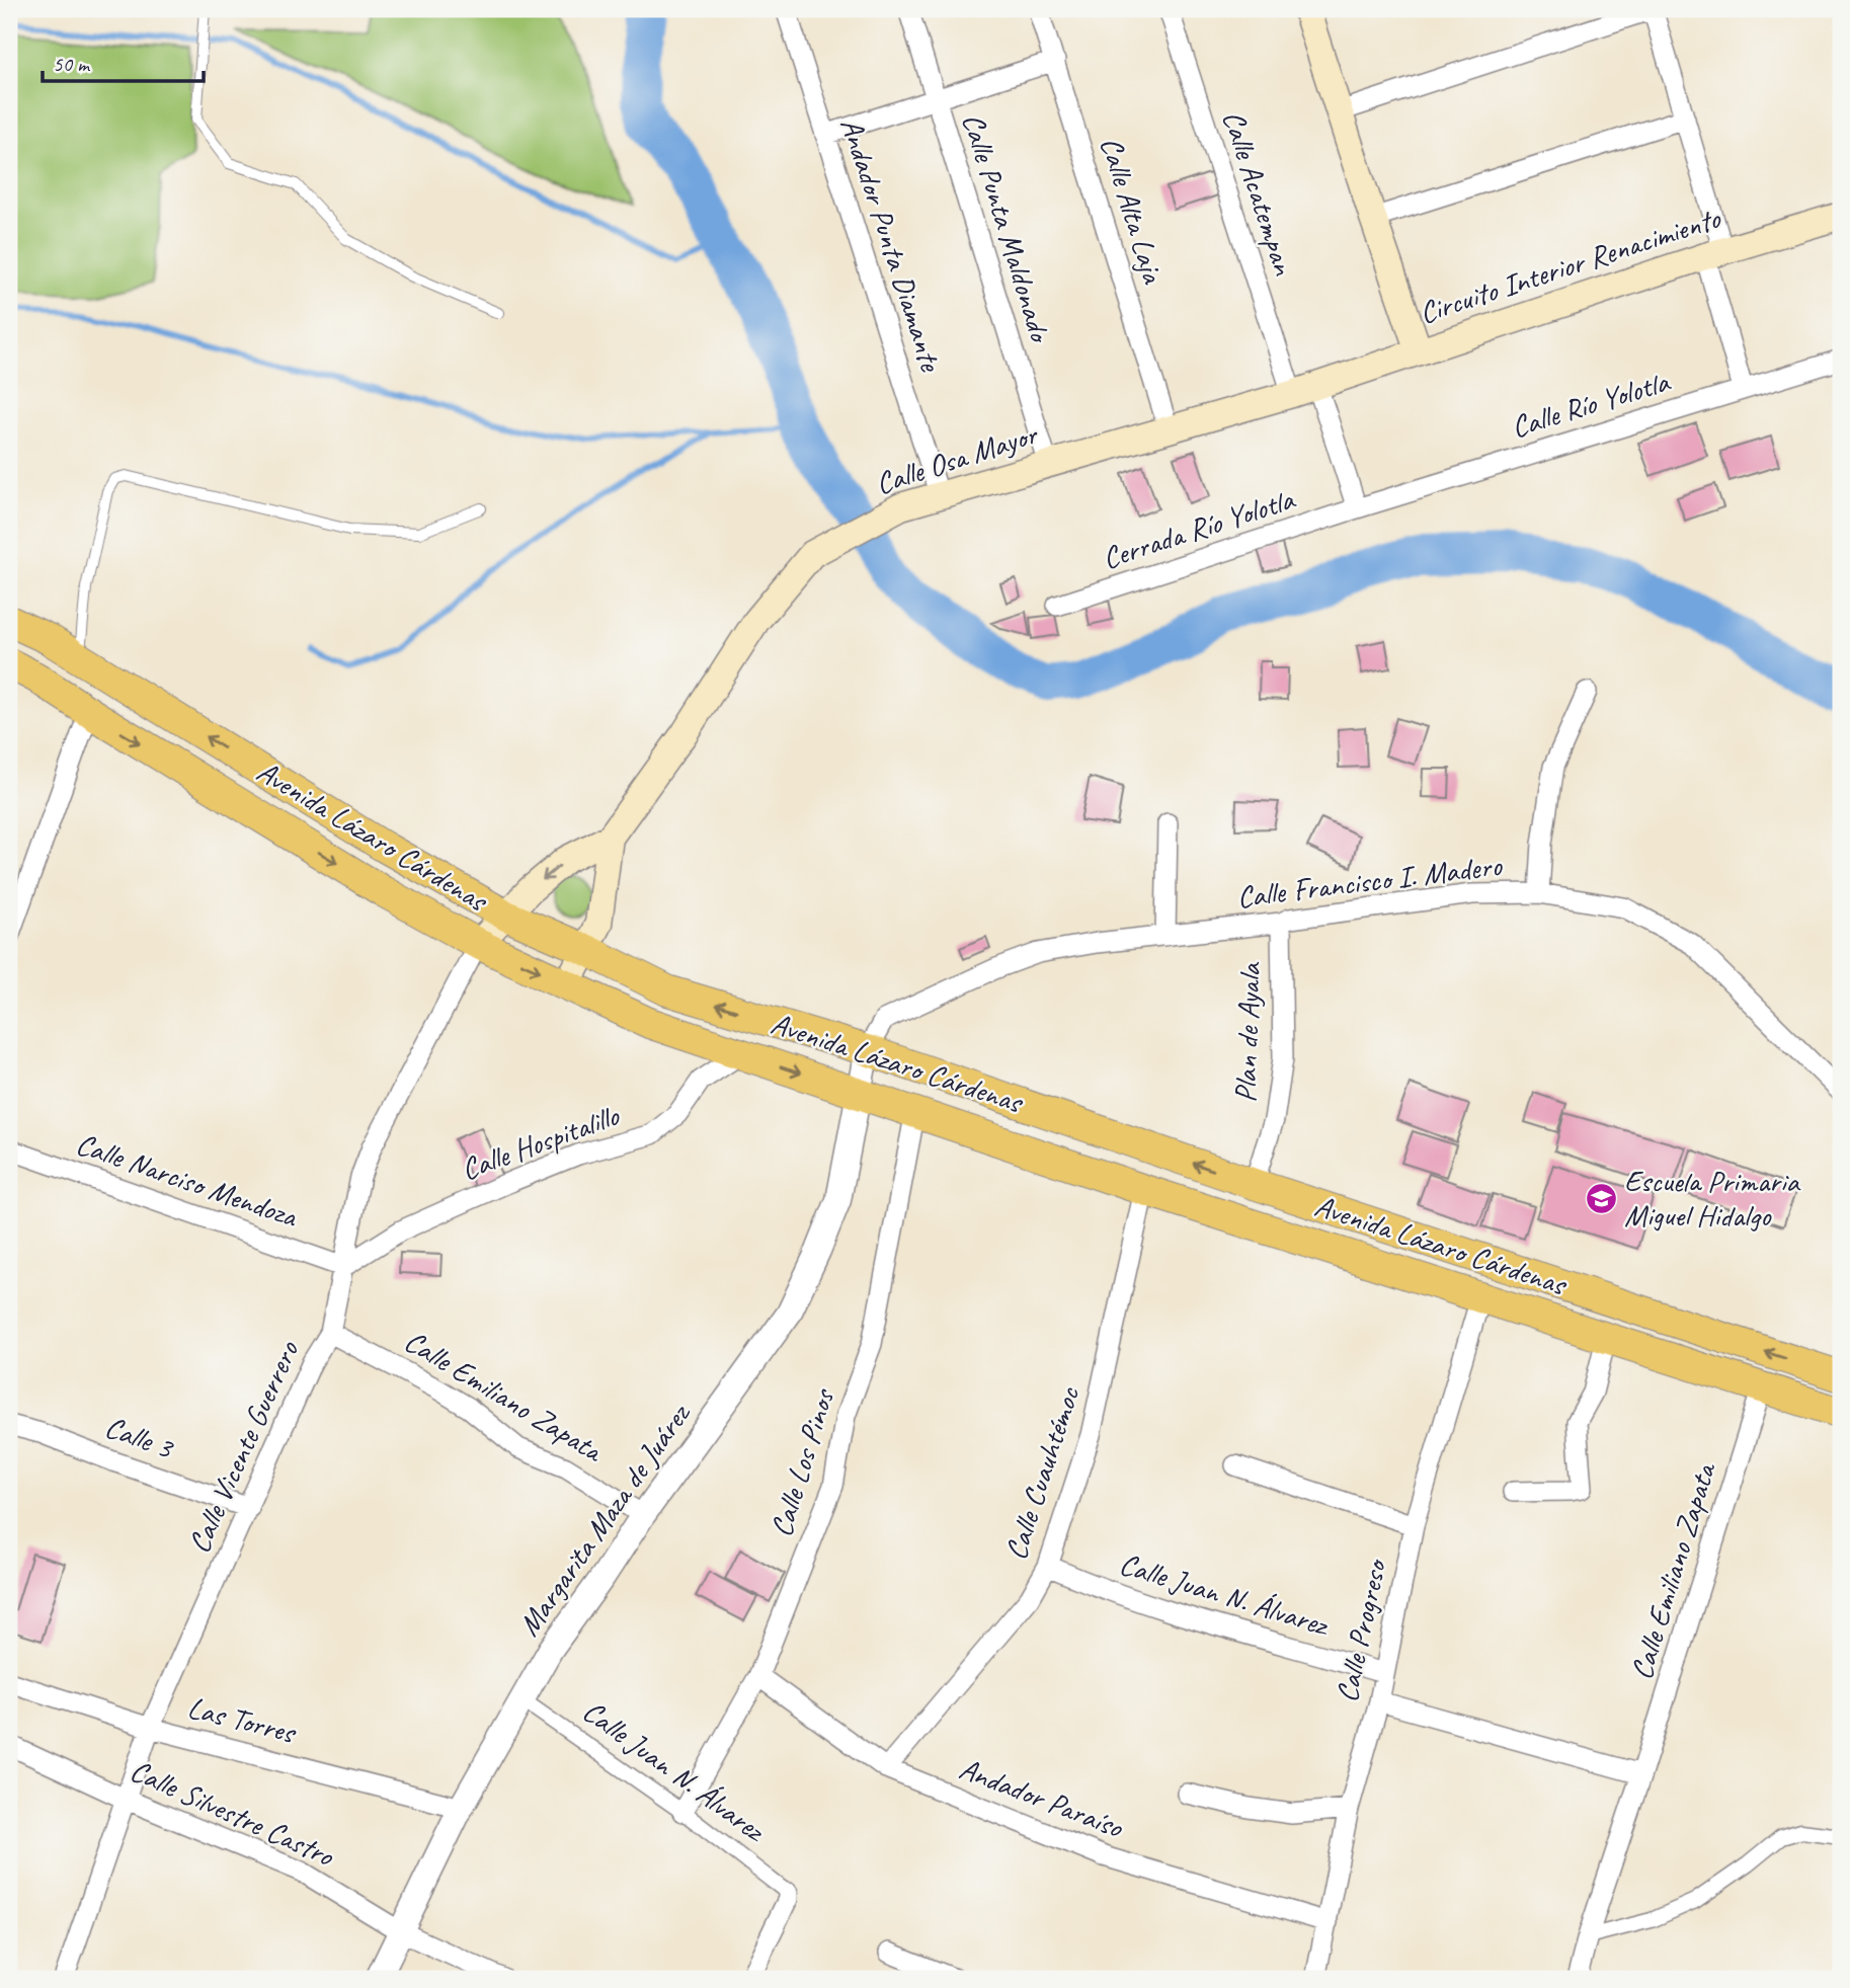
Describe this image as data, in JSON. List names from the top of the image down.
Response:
{
  "streets": {
    "main road": ["Circuito Interior Renacimiento", "Calle Osa Mayor", "Avenida Lázaro Cárdenas"],
    "street": [
      "Calle Acatempan",
      "Calle Alta Laja",
      "Calle Punta Maldonado",
      "Andador Punta Diamante",
      "Calle Río Yolotla",
      "Cerrada Río Yolotla",
      "Calle Francisco I. Madero",
      "Plan de Ayala",
      "Calle Hospitalillo",
      "Calle Narciso Mendoza",
      "Calle Emiliano Zapata",
      "Calle 3",
      "Calle Vicente Guerrero",
      "Calle Los Pinos",
      "Calle Cuauhtémoc",
      "Margarita Maza de Juárez",
      "Calle Juan N. Álvarez",
      "Calle Progreso",
      "Las Torres",
      "Andador Paraíso",
      "Calle Silvestre Castro"
    ]
  },
  "crossings": [
    ["Calle Acatempan", "Calle Río Yolotla"],
    ["Calle Acatempan", "Calle Osa Mayor"],
    ["Calle Acatempan", "Cerrada Río Yolotla"],
    ["Calle Alta Laja", "Calle Osa Mayor"],
    ["Calle Punta Maldonado", "Calle Osa Mayor"],
    ["Andador Punta Diamante", "Calle Osa Mayor"],
    ["Circuito Interior Renacimiento", "Calle Osa Mayor"],
    ["Calle Río Yolotla", "Cerrada Río Yolotla"],
    ["Calle Osa Mayor", "Avenida Lázaro Cárdenas"],
    ["Calle Osa Mayor", "Calle Vicente Guerrero"],
    ["Avenida Lázaro Cárdenas", "Calle Francisco I. Madero"],
    ["Avenida Lázaro Cárdenas", "Plan de Ayala"],
    ["Avenida Lázaro Cárdenas", "Calle Hospitalillo"],
    ["Avenida Lázaro Cárdenas", "Calle Emiliano Zapata"],
    ["Avenida Lázaro Cárdenas", "Calle Vicente Guerrero"],
    ["Avenida Lázaro Cárdenas", "Calle Los Pinos"],
    ["Avenida Lázaro Cárdenas", "Calle Cuauhtémoc"],
    ["Avenida Lázaro Cárdenas", "Margarita Maza de Juárez"],
    ["Avenida Lázaro Cárdenas", "Calle Progreso"],
    ["Calle Francisco I. Madero", "Plan de Ayala"],
    ["Calle Francisco I. Madero", "Margarita Maza de Juárez"],
    ["Calle Hospitalillo", "Calle Narciso Mendoza"],
    ["Calle Hospitalillo", "Calle Vicente Guerrero"],
    ["Calle Narciso Mendoza", "Calle Vicente Guerrero"],
    ["Calle Emiliano Zapata", "Calle Vicente Guerrero"],
    ["Calle Emiliano Zapata", "Margarita Maza de Juárez"],
    ["Calle 3", "Calle Vicente Guerrero"],
    ["Calle Vicente Guerrero", "Las Torres"],
    ["Calle Vicente Guerrero", "Calle Silvestre Castro"],
    ["Calle Los Pinos", "Calle Juan N. Álvarez"],
    ["Calle Los Pinos", "Andador Paraíso"],
    ["Calle Cuauhtémoc", "Calle Juan N. Álvarez"],
    ["Calle Cuauhtémoc", "Andador Paraíso"],
    ["Margarita Maza de Juárez", "Calle Juan N. Álvarez"],
    ["Margarita Maza de Juárez", "Las Torres"],
    ["Margarita Maza de Juárez", "Calle Silvestre Castro"],
    ["Calle Juan N. Álvarez", "Calle Progreso"],
    ["Calle Progreso", "Andador Paraíso"]
  ],
  "places": {
    "school or university": ["Escuela Primaria Miguel Hidalgo"]
  },
  "scale_bar": "50 m"
}
